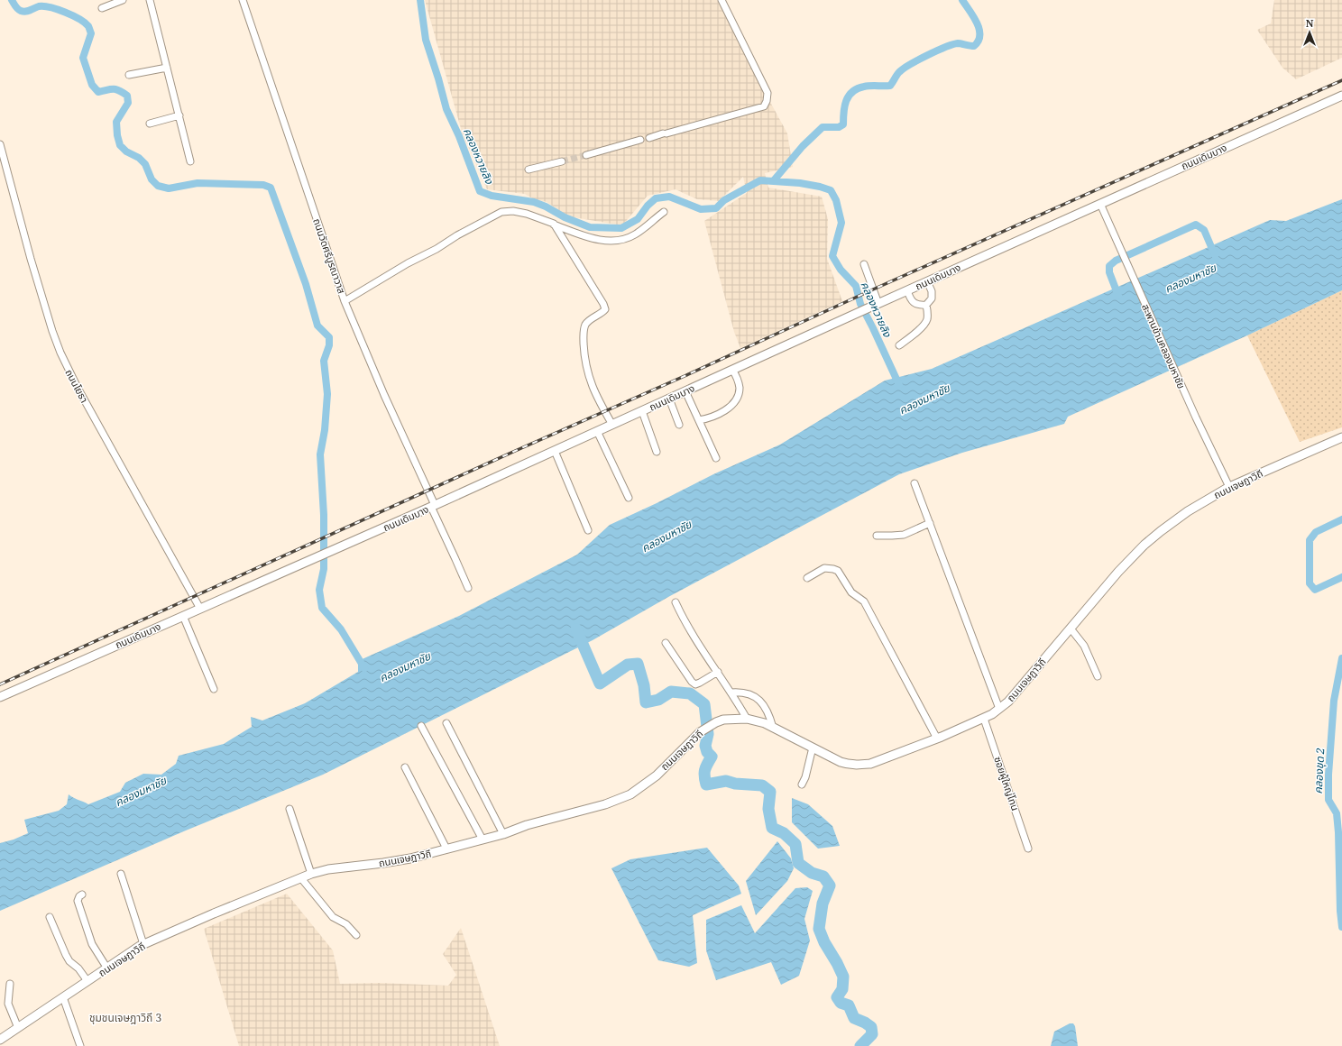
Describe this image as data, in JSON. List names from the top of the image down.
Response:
{
  "streets": {
    "street": [
      "ถนนเดิมบาง",
      "ถนนวัดศรีบูรณาวาส",
      "สะพานข้ามคลองมหาชัย",
      "ถนนโยธา",
      "ถนนเจษฎาวิถี",
      "ซอยผู้ใหญ่โทน"
    ]
  },
  "crossings": [
    ["ถนนเดิมบาง", "ถนนวัดศรีบูรณาวาส"],
    ["ถนนเดิมบาง", "สะพานข้ามคลองมหาชัย"],
    ["ถนนเดิมบาง", "ถนนโยธา"],
    ["สะพานข้ามคลองมหาชัย", "ถนนเจษฎาวิถี"],
    ["ถนนเจษฎาวิถี", "ซอยผู้ใหญ่โทน"]
  ],
  "districts": ["ชุมชนเจษฎาวิถี 3"],
  "water": ["คลองหวายลิง", "คลองมหาชัย", "คลองขุด 2"],
  "north": "top"
}
